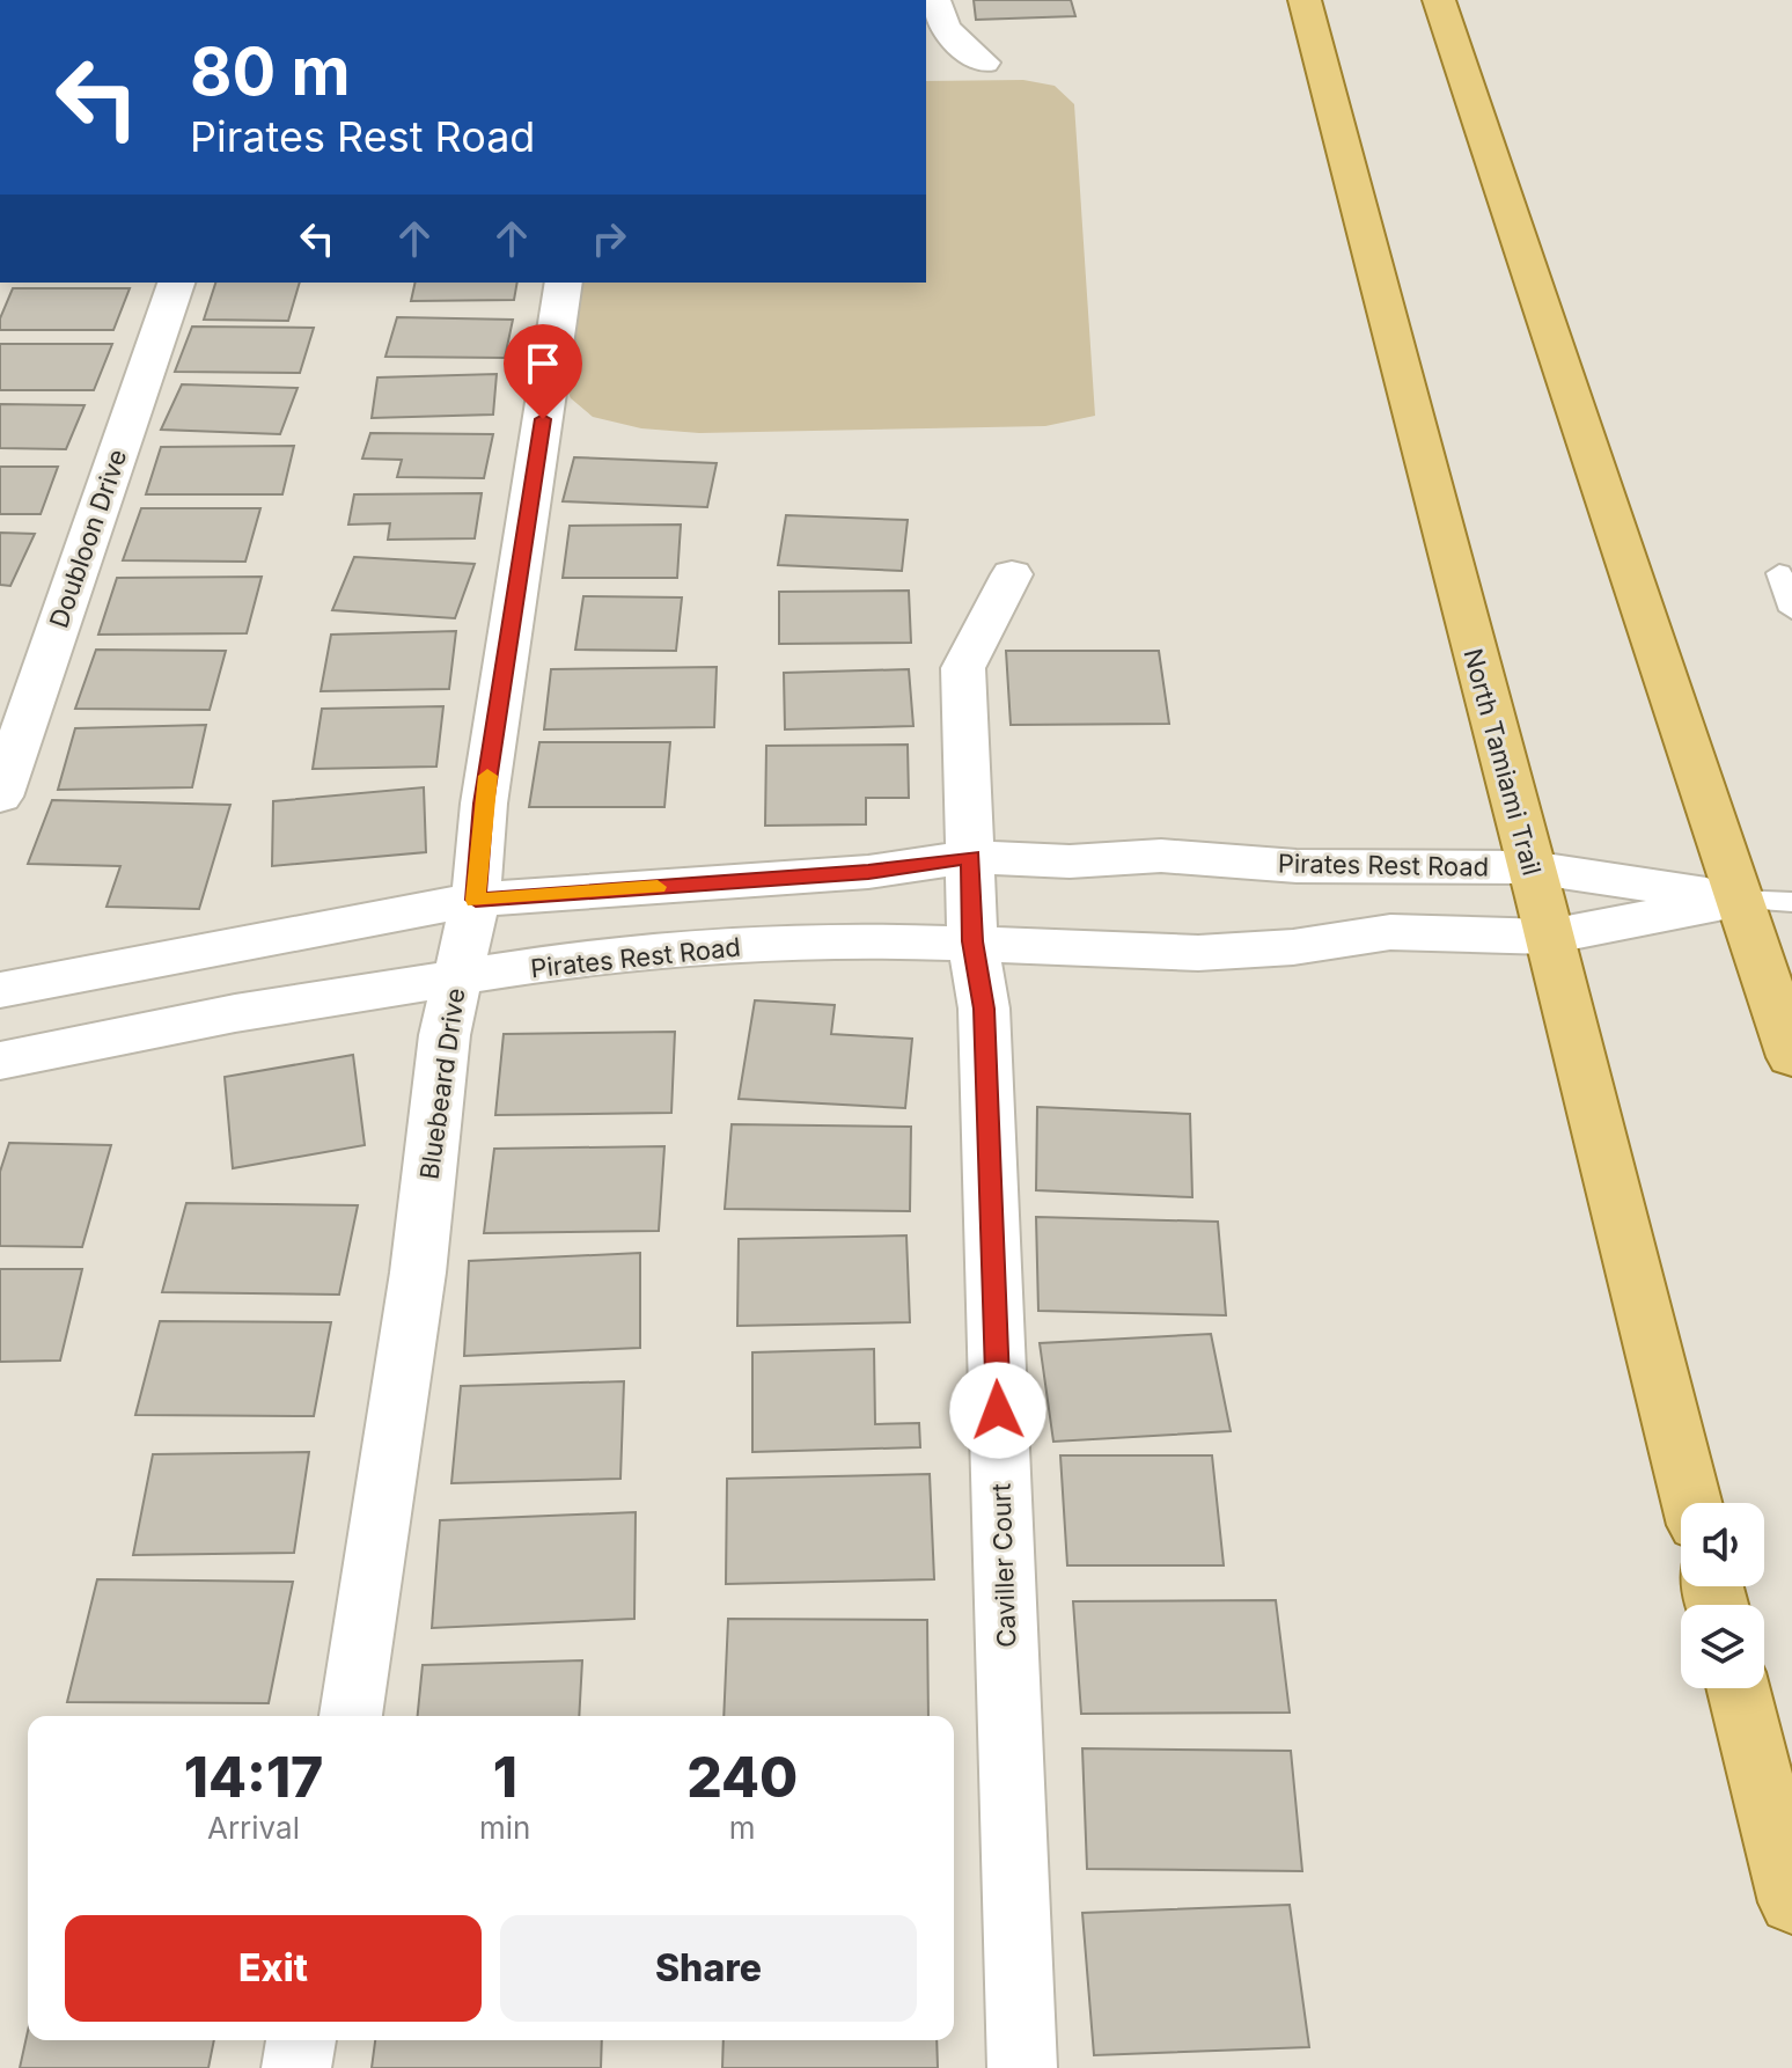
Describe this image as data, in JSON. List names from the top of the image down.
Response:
{
  "streets": {
    "main road": ["North Tamiami Trail"],
    "street": [
      "Doubloon Drive",
      "Pirates Rest Road",
      "Bluebeard Drive",
      "Caviller Court"
    ]
  },
  "crossings": [
    ["North Tamiami Trail", "Pirates Rest Road"],
    ["Pirates Rest Road", "Bluebeard Drive"],
    ["Pirates Rest Road", "Caviller Court"]
  ],
  "page": {
    "turn": ["80 m", "Pirates Rest Road"],
    "eta": [
      "14:17",
      "Arrival",
      "1",
      "min",
      "240",
      "m"
    ],
    "buttons": ["Exit", "Share"]
  }
}
